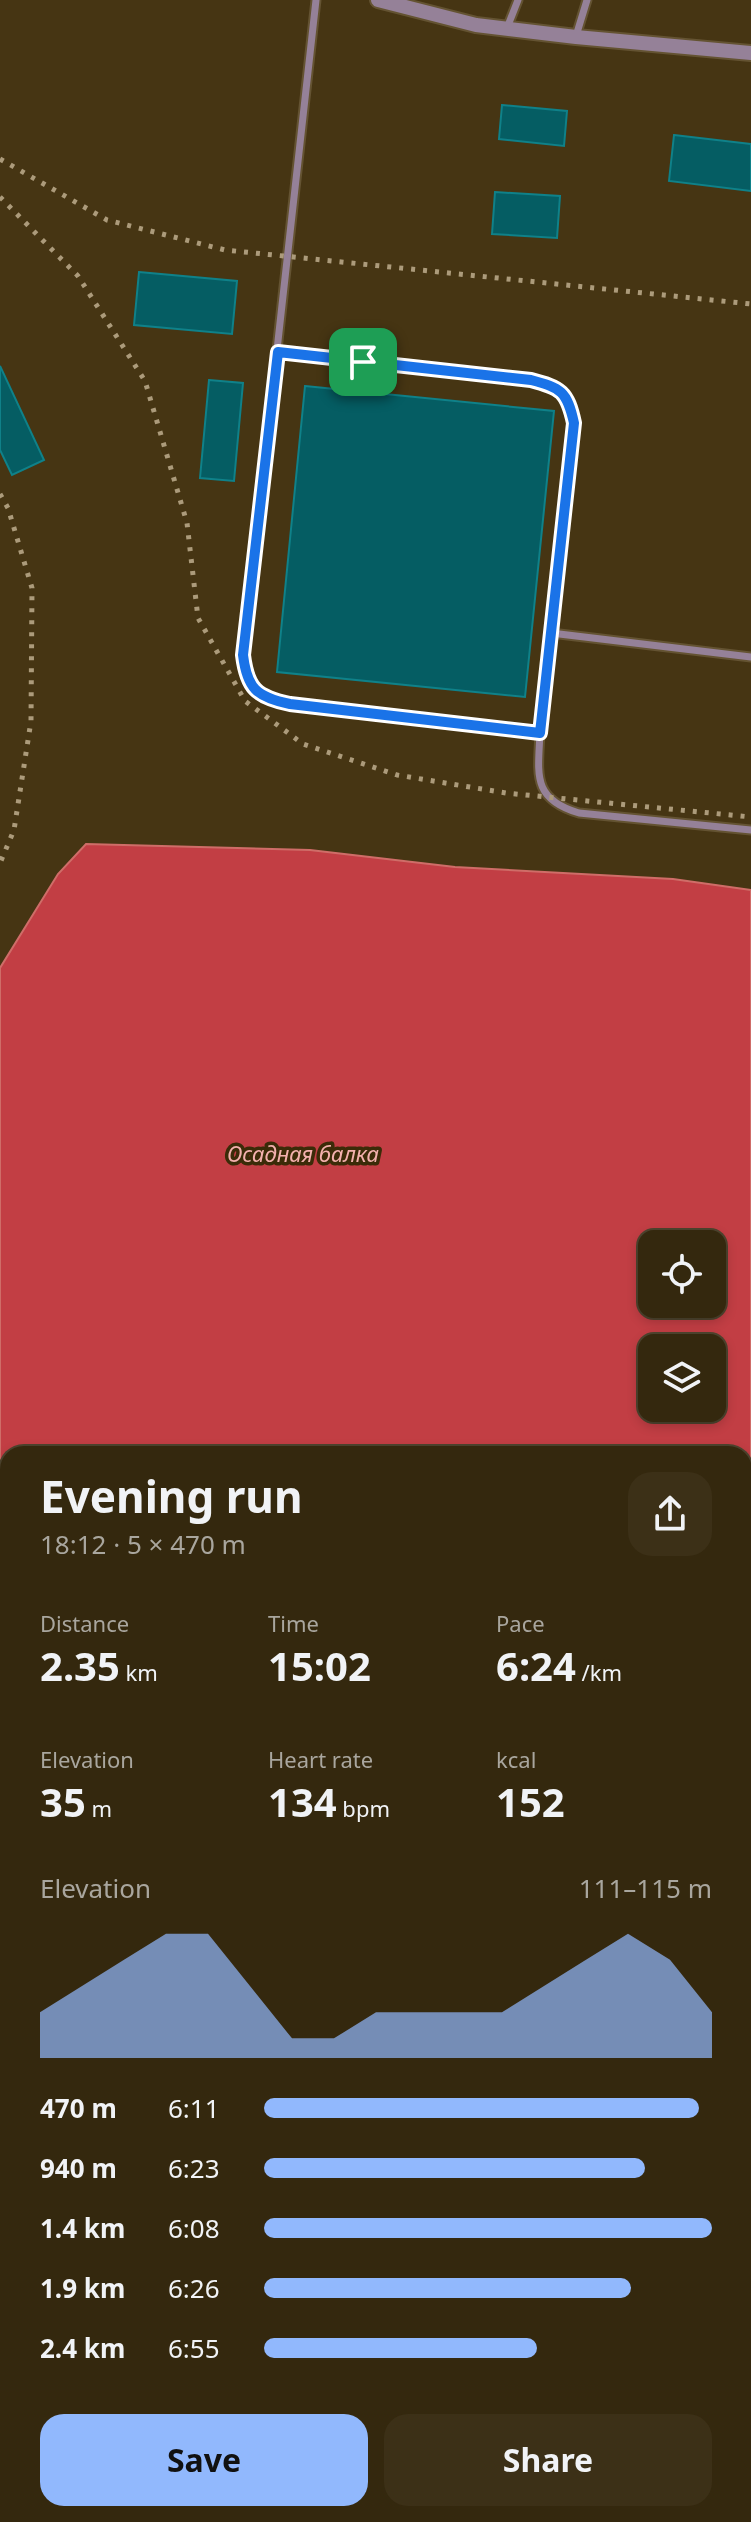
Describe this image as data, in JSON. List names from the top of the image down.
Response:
{
  "water": ["Осадная балка"],
  "page": {
    "heading": ["Evening run", "18:12 · 5 × 470 m"],
    "stats": [
      ["Distance", "2.35 km"],
      ["Time", "15:02"],
      ["Pace", "6:24 /km"],
      ["Elevation", "35 m"],
      ["Heart rate", "134 bpm"],
      ["kcal", "152"]
    ],
    "chart": ["Elevation", "111–115 m"],
    "list": [
      {
        "name": "470 m",
        "note": "6:11"
      },
      {
        "name": "940 m",
        "note": "6:23"
      },
      {
        "name": "1.4 km",
        "note": "6:08"
      },
      {
        "name": "1.9 km",
        "note": "6:26"
      },
      {
        "name": "2.4 km",
        "note": "6:55"
      }
    ],
    "buttons": ["Save", "Share"]
  }
}
